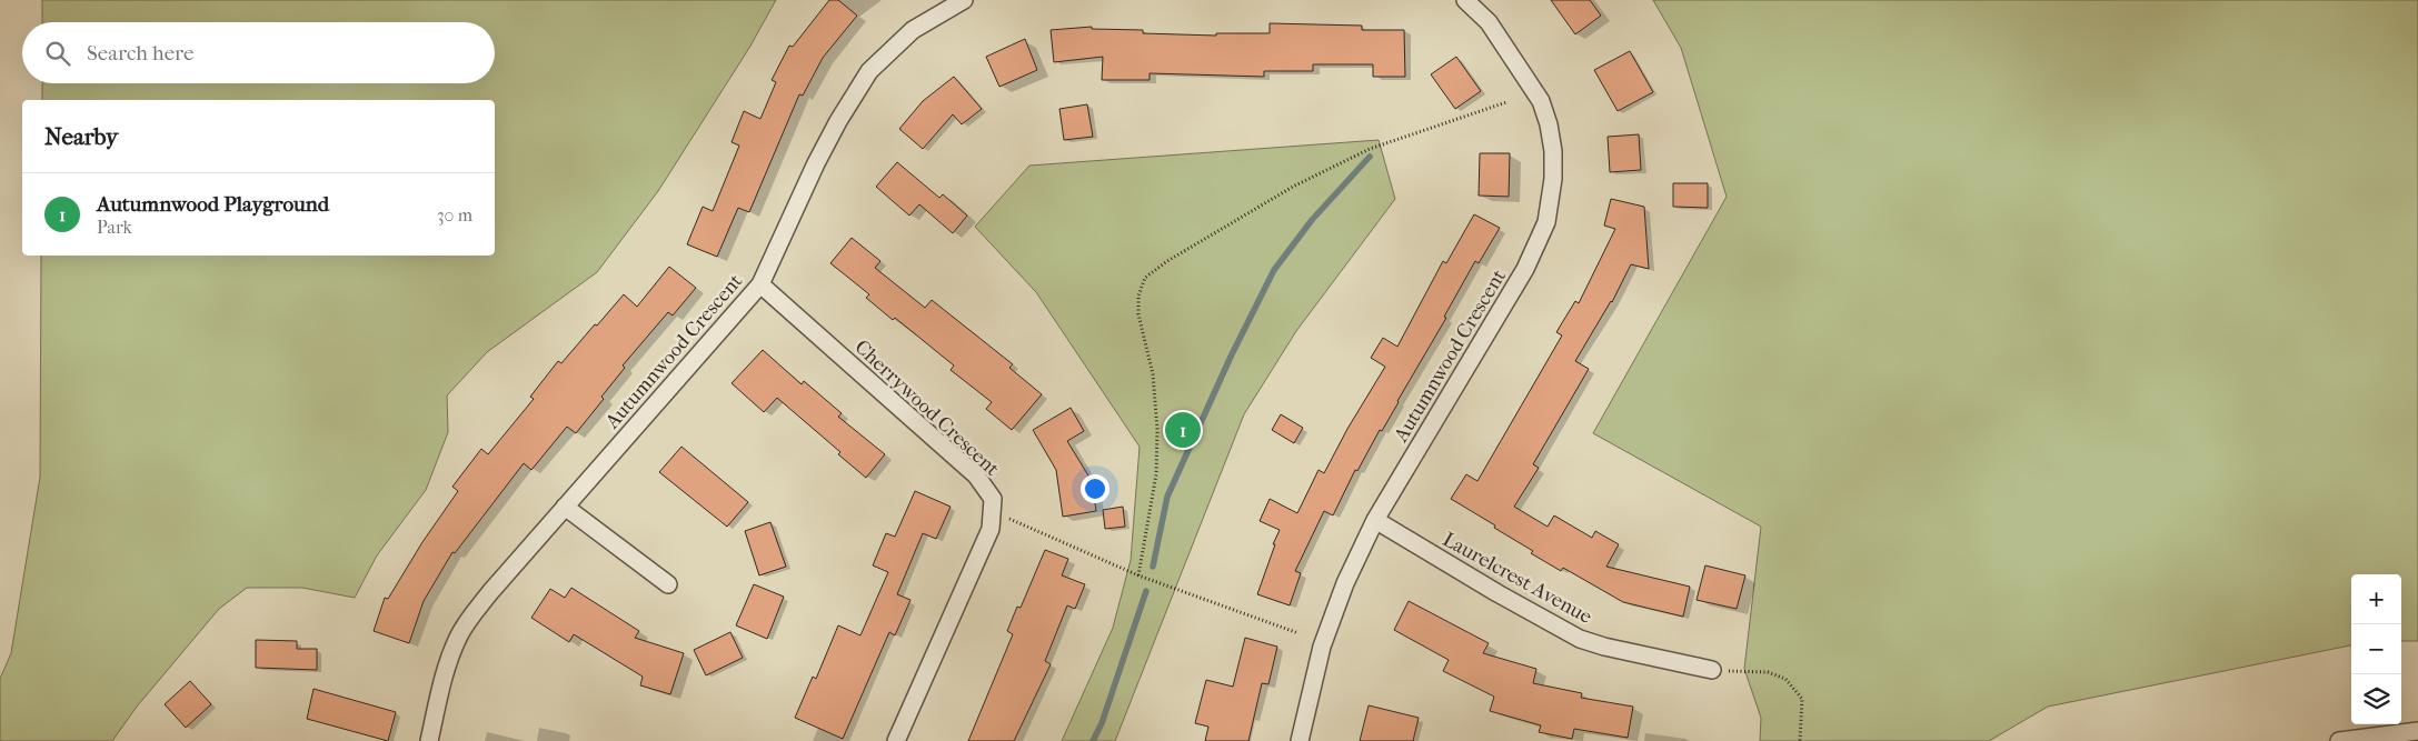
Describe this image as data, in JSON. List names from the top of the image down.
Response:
{
  "streets": {
    "street": ["Autumnwood Crescent", "Cherrywood Crescent", "Laurelcrest Avenue"]
  },
  "crossings": [
    ["Autumnwood Crescent", "Cherrywood Crescent"],
    ["Autumnwood Crescent", "Laurelcrest Avenue"]
  ],
  "page": {
    "search": "Search here",
    "heading": "Nearby",
    "list": [
      {
        "mark": "1",
        "name": "Autumnwood Playground",
        "note": "Park",
        "value": "30 m"
      }
    ],
    "pins": "1",
    "map_buttons": ["+", "−"]
  }
}
